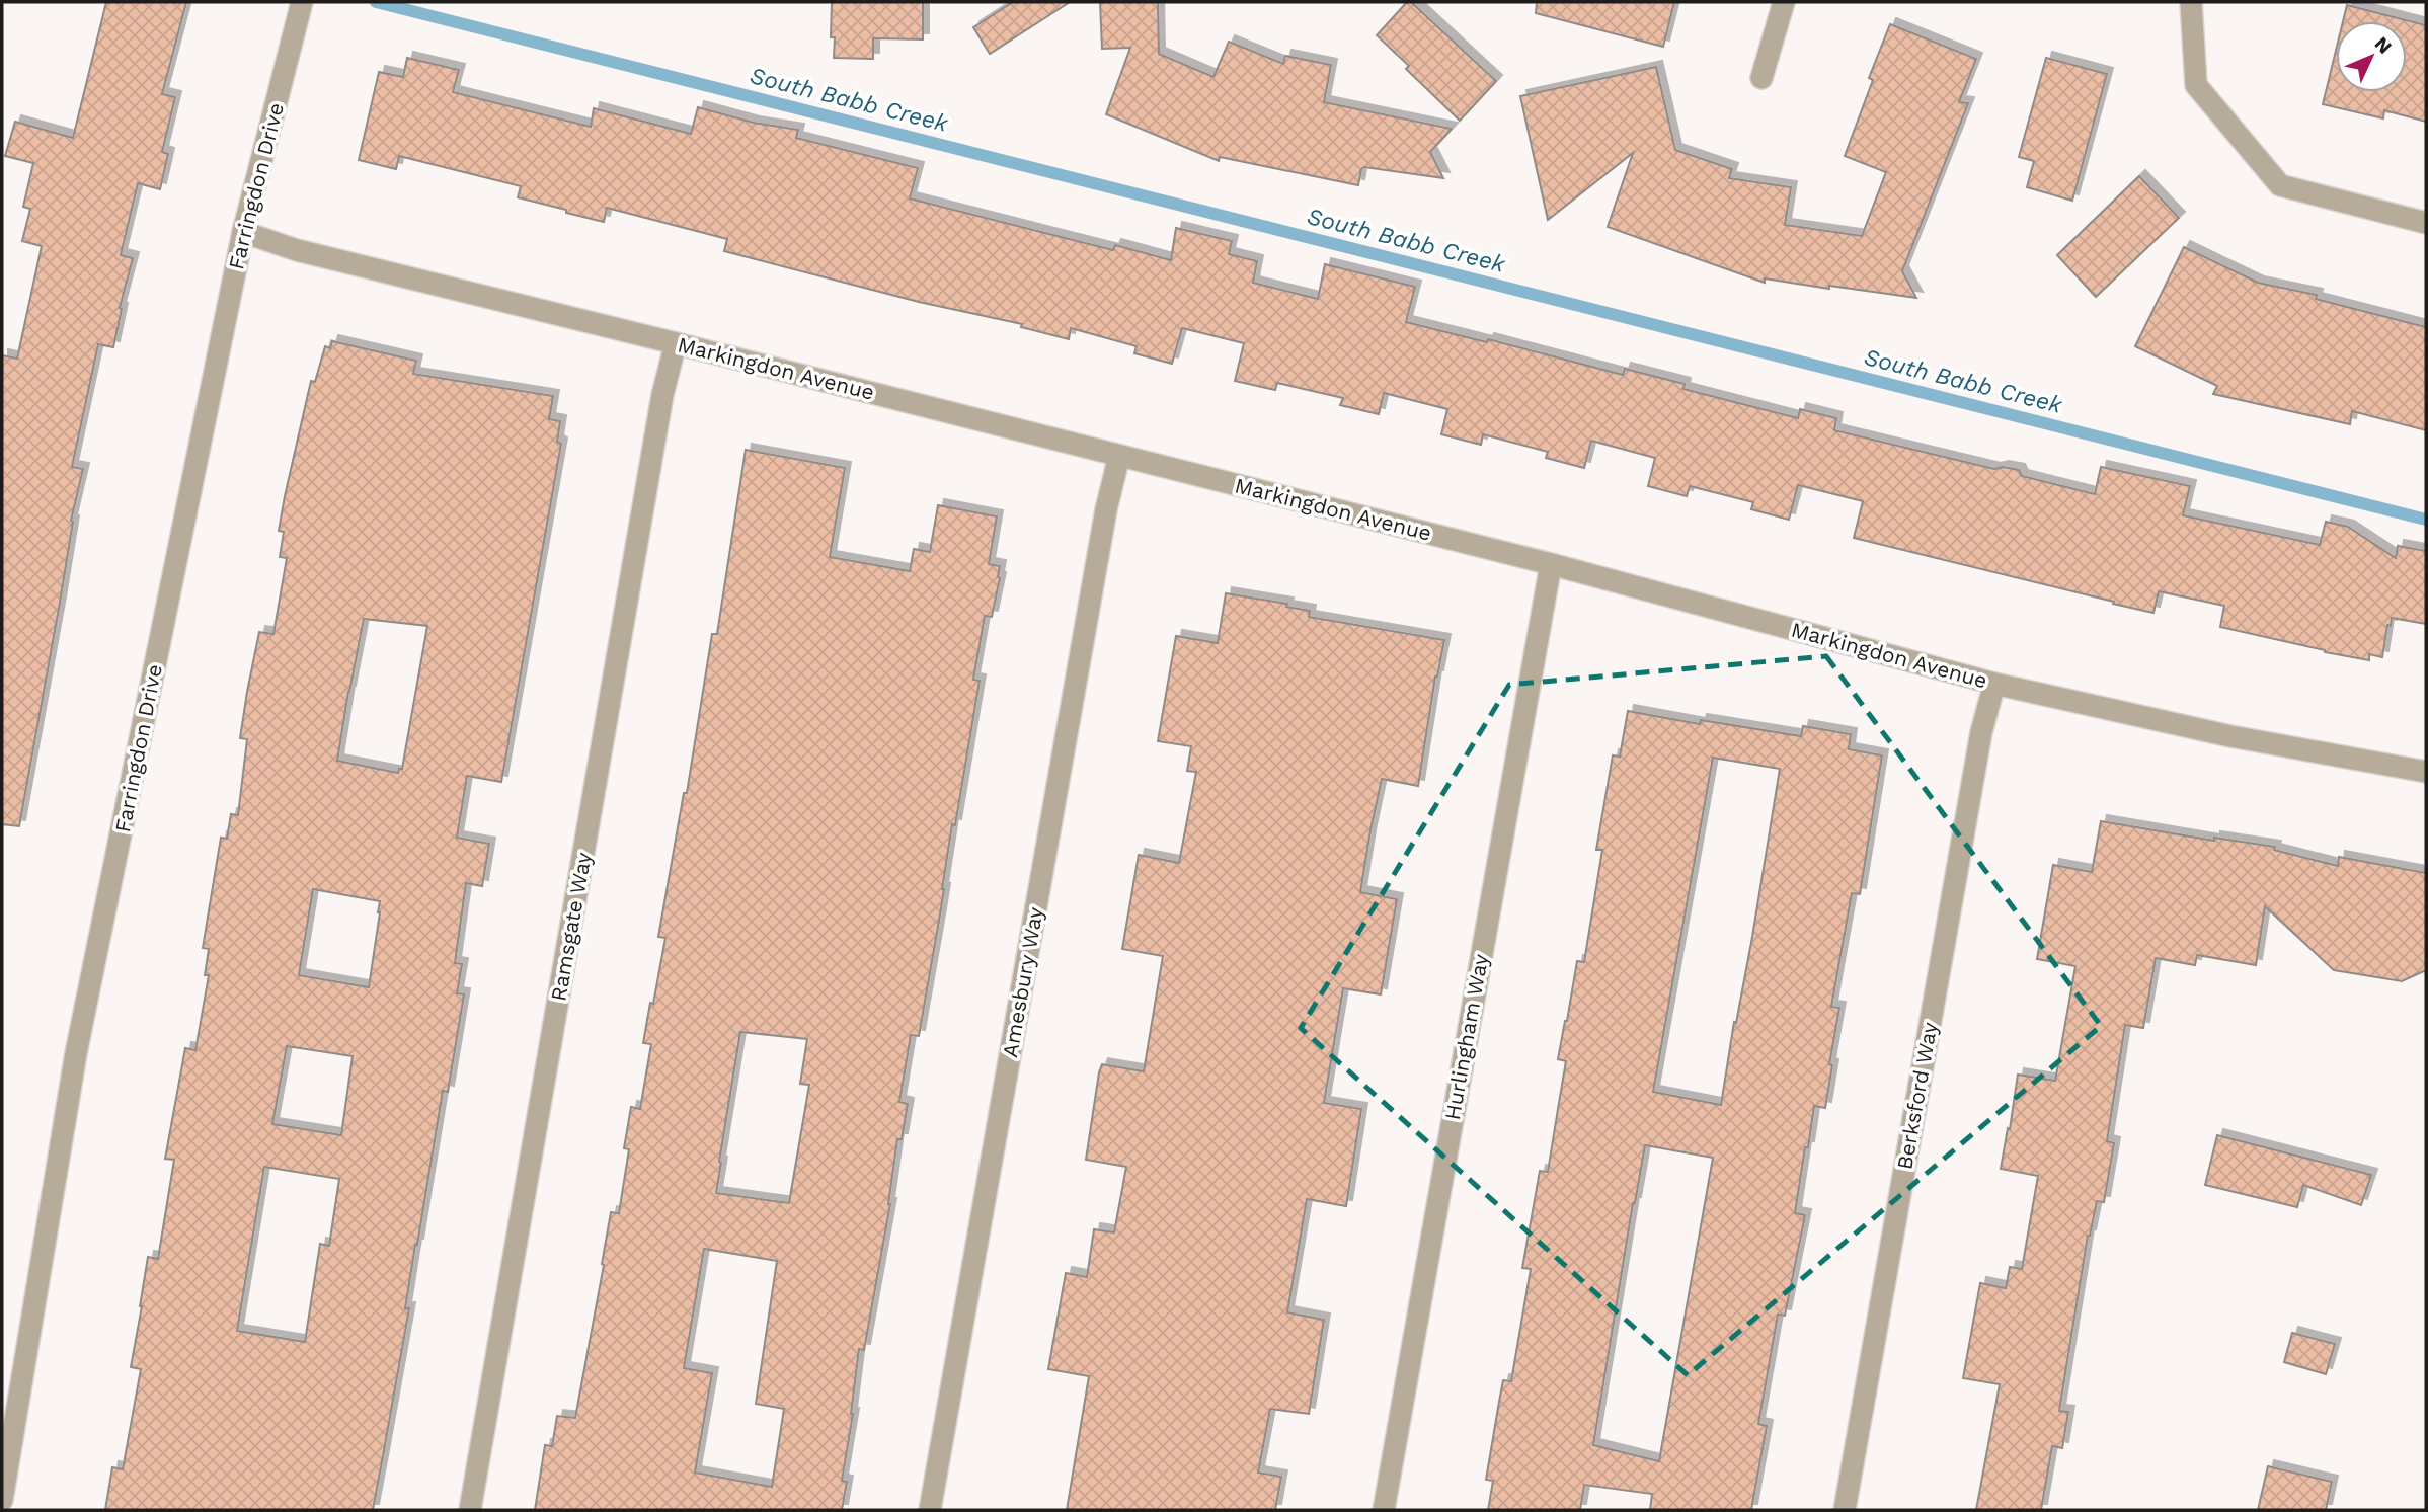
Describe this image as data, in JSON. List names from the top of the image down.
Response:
{
  "streets": {
    "street": [
      "Farringdon Drive",
      "Markingdon Avenue",
      "Ramsgate Way",
      "Amesbury Way",
      "Hurlingham Way",
      "Berksford Way"
    ]
  },
  "crossings": [
    ["Farringdon Drive", "Markingdon Avenue"],
    ["Markingdon Avenue", "Ramsgate Way"],
    ["Markingdon Avenue", "Amesbury Way"],
    ["Markingdon Avenue", "Hurlingham Way"],
    ["Markingdon Avenue", "Berksford Way"]
  ],
  "water": ["South Babb Creek"],
  "north": "top right"
}
